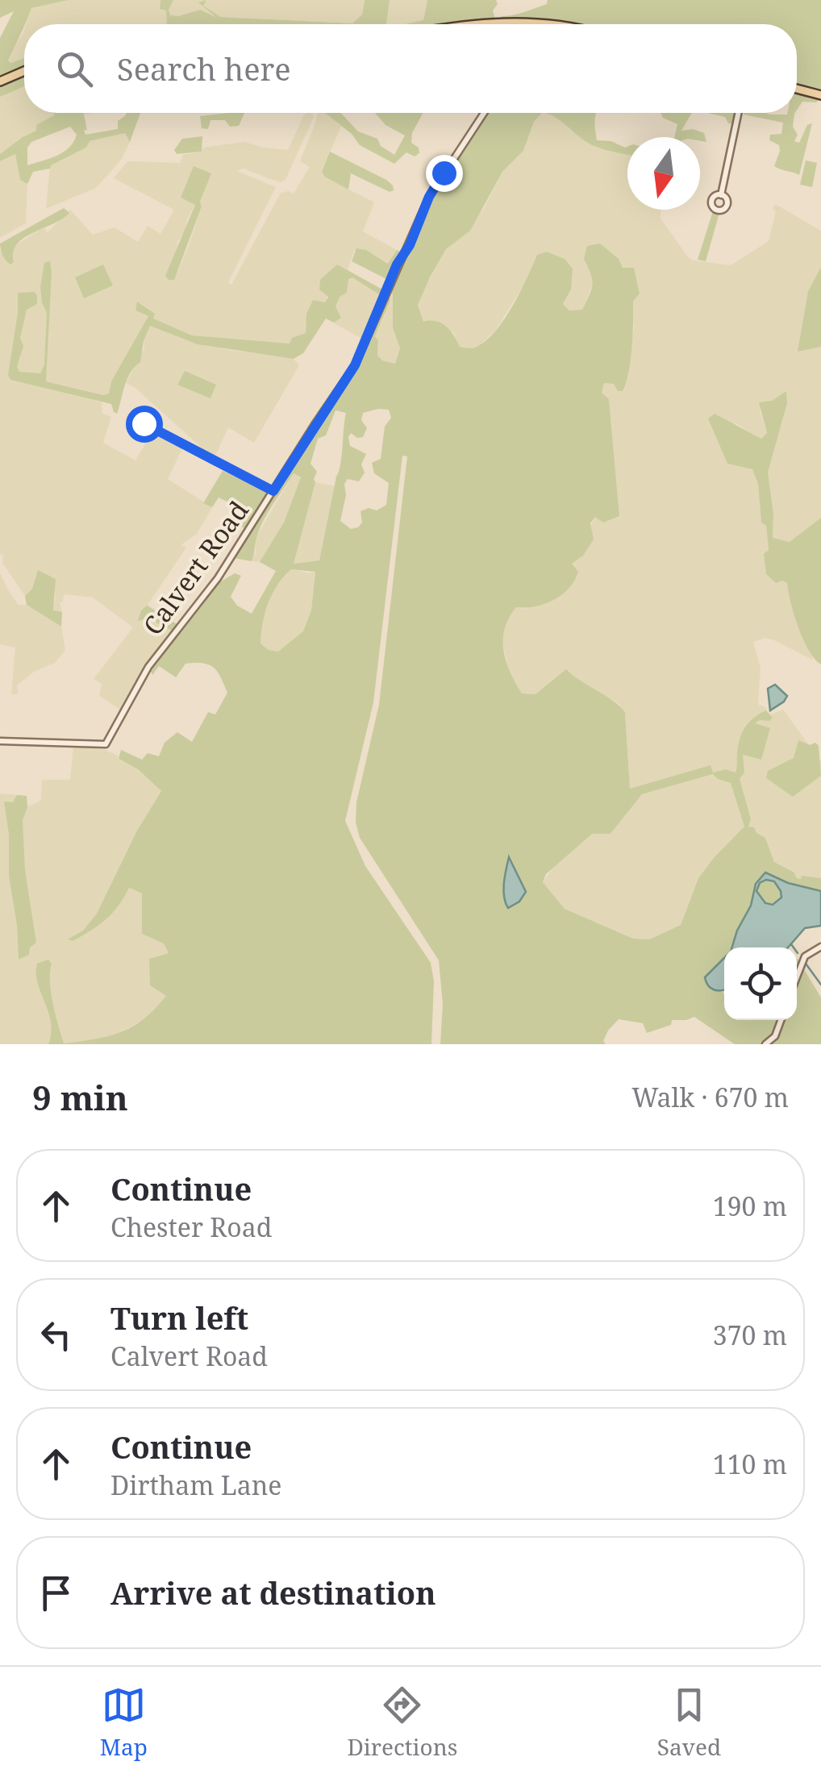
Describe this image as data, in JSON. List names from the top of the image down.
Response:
{
  "streets": {
    "street": ["Calvert Road"]
  },
  "north": "bottom",
  "page": {
    "search": "Search here",
    "heading": ["9 min", "Walk · 670 m"],
    "list": [
      ["Continue", "Chester Road", "190 m"],
      ["Turn left", "Calvert Road", "370 m"],
      ["Continue", "Dirtham Lane", "110 m"],
      "Arrive at destination"
    ],
    "nav": ["Map", "Directions", "Saved"]
  }
}
